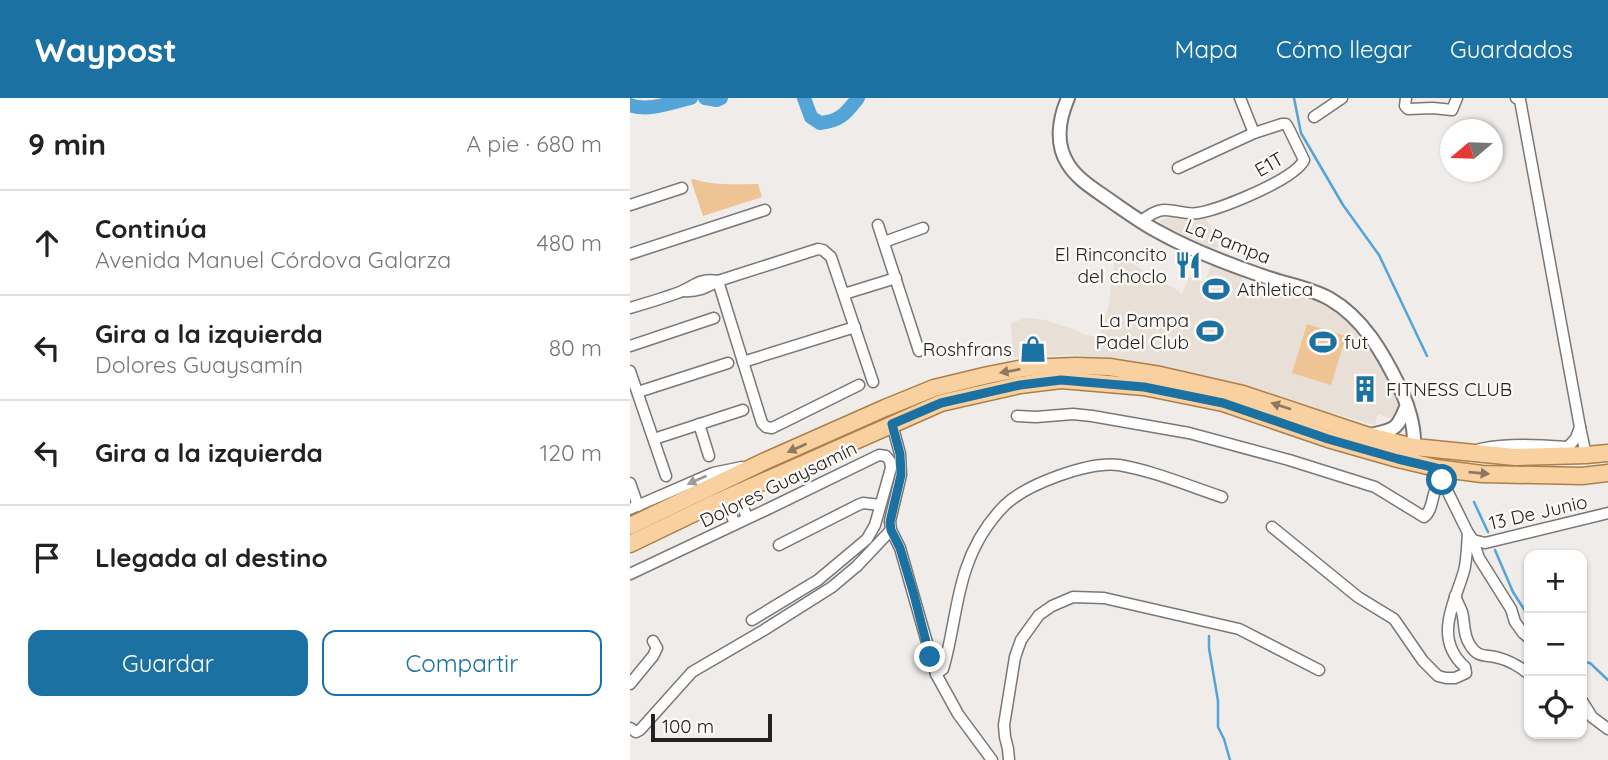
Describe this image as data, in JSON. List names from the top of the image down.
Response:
{
  "streets": {
    "street": [
      "E1T",
      "La Pampa",
      "Dolores Guaysamín",
      "13 De Junio"
    ]
  },
  "crossings": [
    ["E1T", "La Pampa"]
  ],
  "places": {
    "restaurant": ["El Rinconcito del choclo"],
    "sports": ["Athletica", "La Pampa Padel Club", "fut"],
    "shop": ["Roshfrans"],
    "building": ["FITNESS CLUB"]
  },
  "scale_bar": "100 m",
  "north": "left",
  "page": {
    "header": "Waypost",
    "nav": ["Mapa", "Cómo llegar", "Guardados"],
    "heading": ["9 min", "A pie · 680 m"],
    "list": [
      ["Continúa", "Avenida Manuel Córdova Galarza", "480 m"],
      ["Gira a la izquierda", "Dolores Guaysamín", "80 m"],
      ["Gira a la izquierda", "120 m"],
      "Llegada al destino"
    ],
    "map_buttons": ["+", "−"],
    "buttons": ["Guardar", "Compartir"],
    "scale": "100 m"
  }
}
